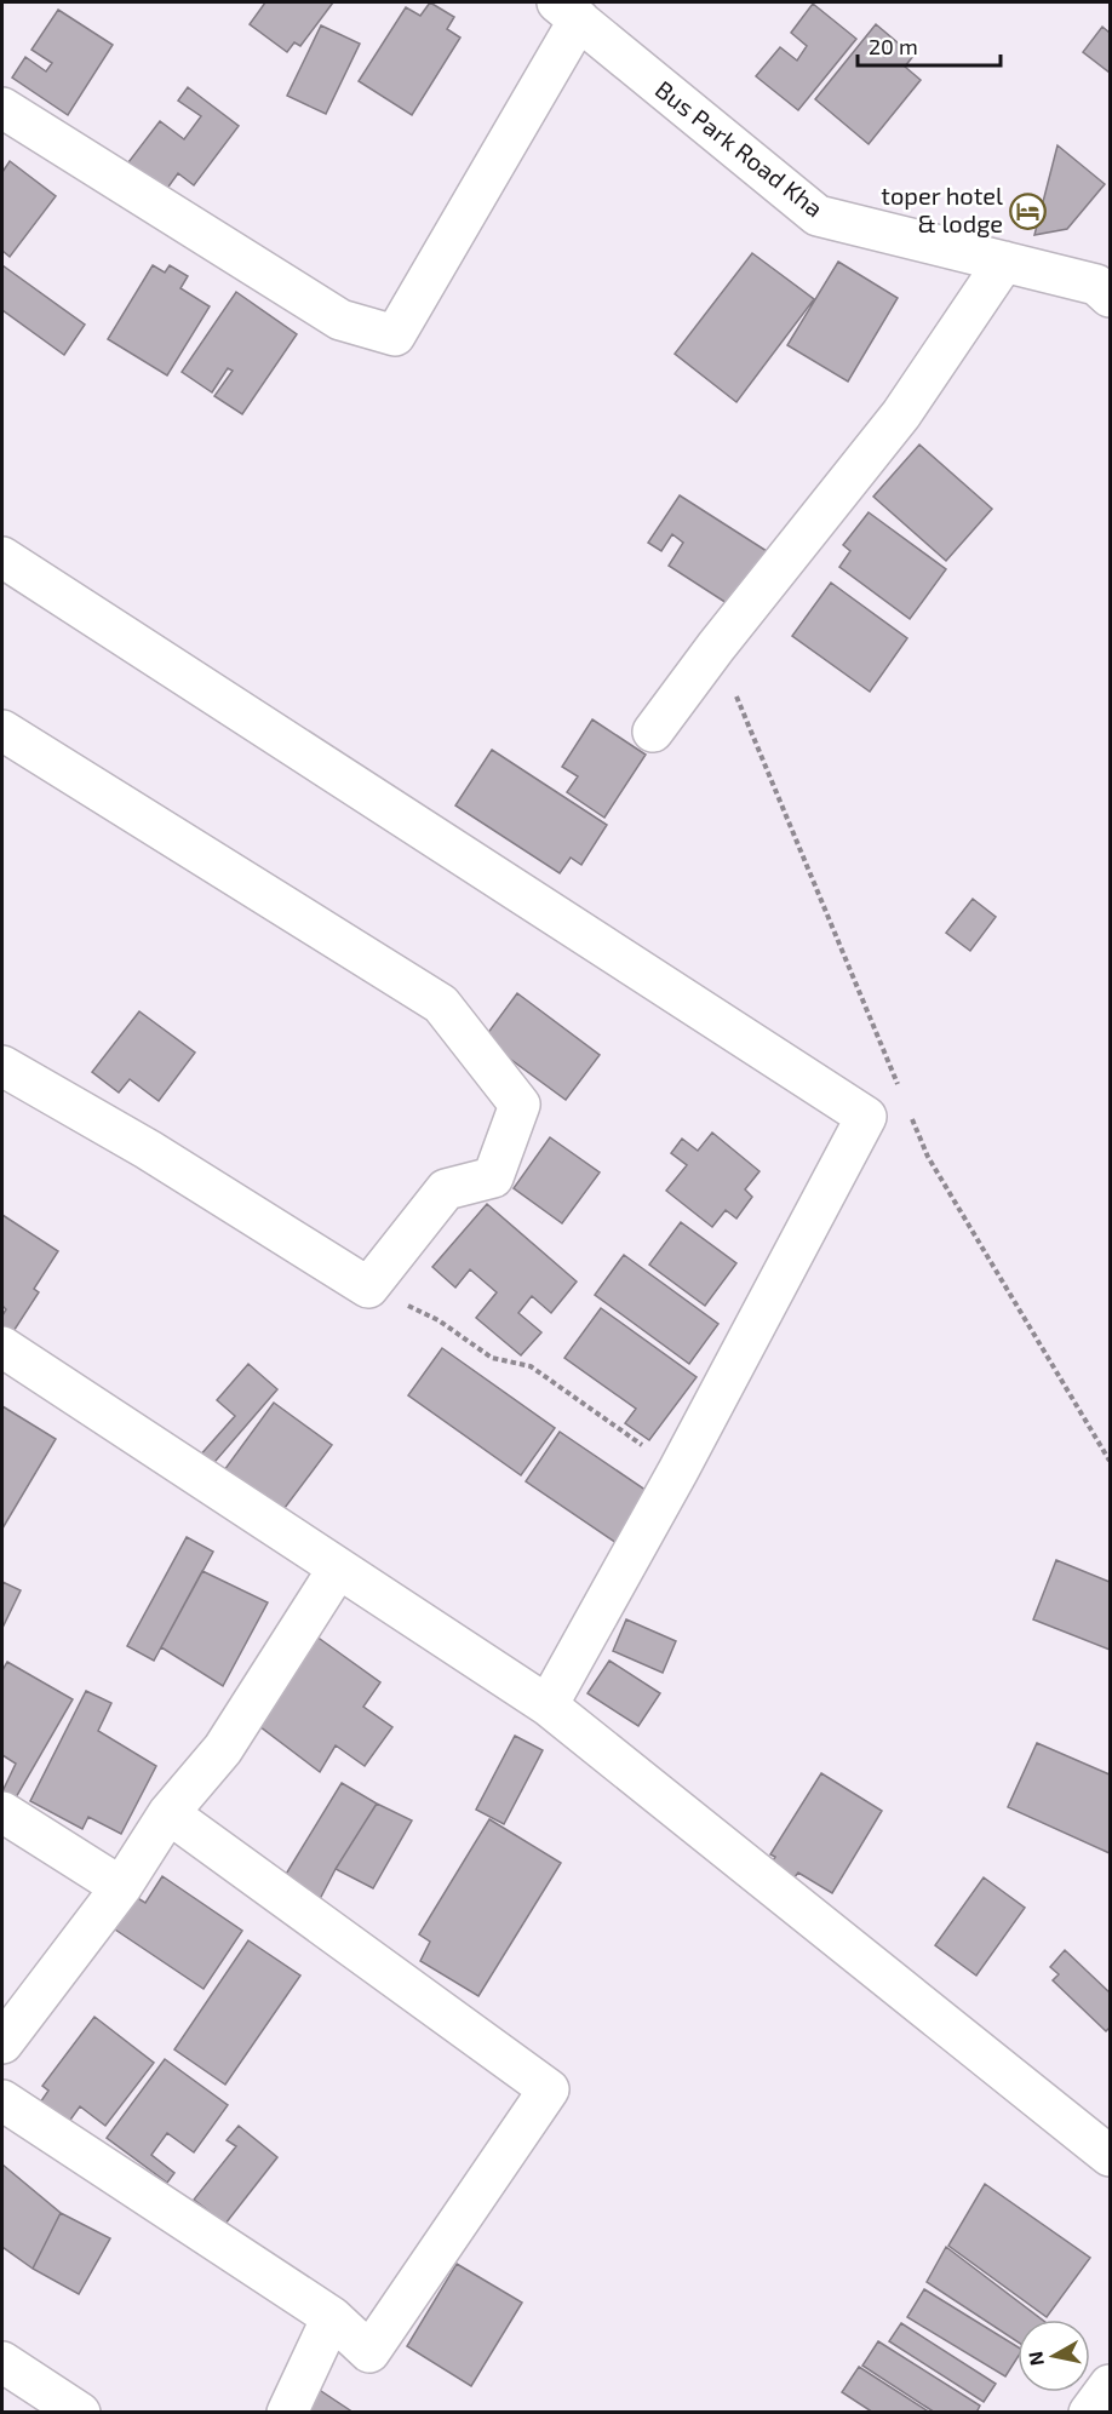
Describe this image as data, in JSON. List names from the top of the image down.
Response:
{
  "streets": {
    "street": ["Bus Park Road Kha"]
  },
  "places": {
    "hotel": ["toper hotel & lodge"]
  },
  "scale_bar": "20 m",
  "north": "left"
}
